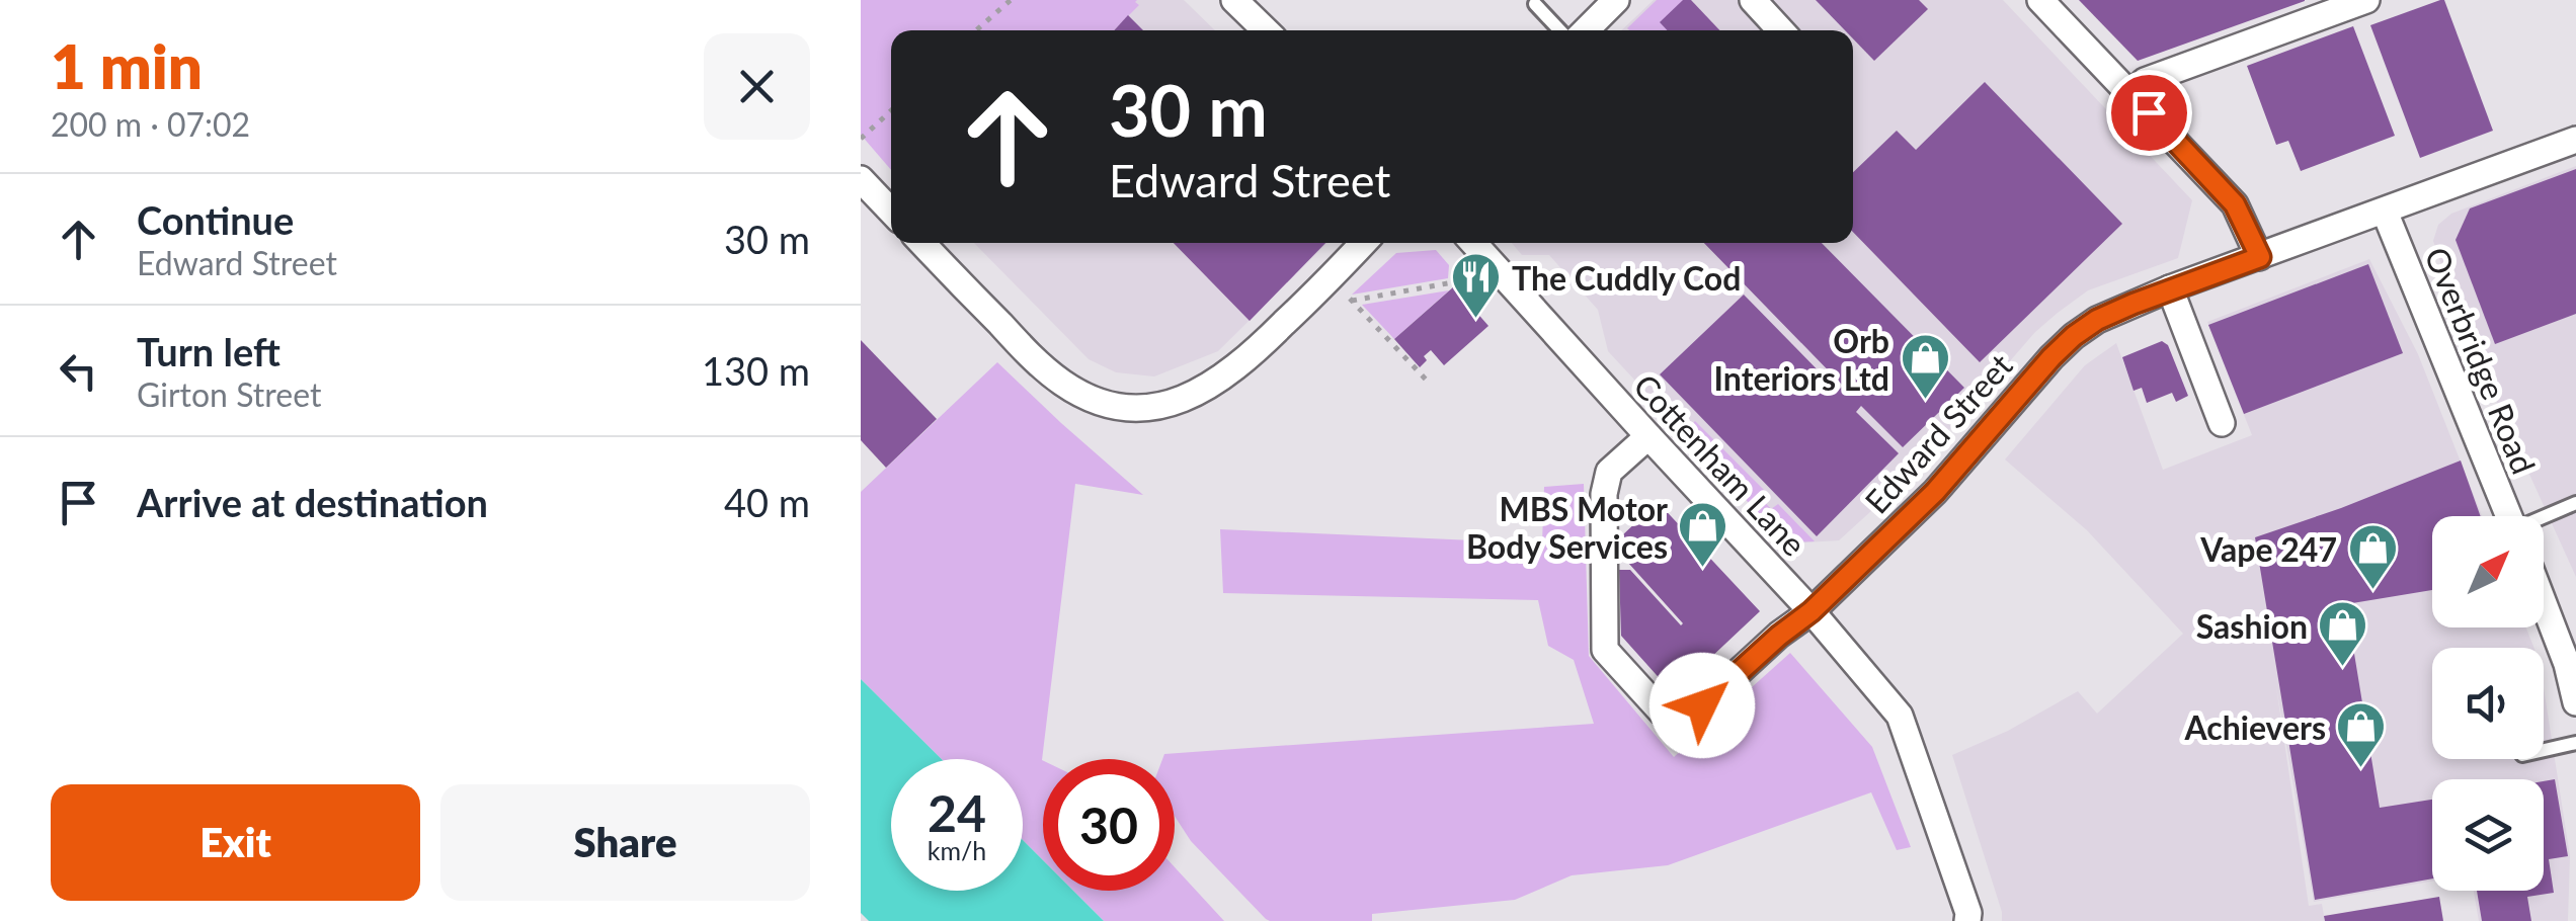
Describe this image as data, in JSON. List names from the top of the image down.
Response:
{
  "streets": {
    "street": ["Overbridge Road", "Edward Street", "Cottenham Lane"]
  },
  "crossings": [
    ["Overbridge Road", "Edward Street"],
    ["Edward Street", "Cottenham Lane"]
  ],
  "places": {
    "restaurant": ["The Cuddly Cod"],
    "shop": [
      "Orb Interiors Ltd",
      "MBS Motor Body Services",
      "Vape 247",
      "Sashion",
      "Achievers"
    ]
  },
  "north": "top right",
  "page": {
    "heading": ["1 min", "200 m · 07:02"],
    "turn": ["30 m", "Edward Street"],
    "list": [
      {
        "name": "Continue",
        "note": "Edward Street",
        "value": "30 m"
      },
      {
        "name": "Turn left",
        "note": "Girton Street",
        "value": "130 m"
      },
      {
        "name": "Arrive at destination",
        "value": "40 m"
      }
    ],
    "speed": "24 km/h",
    "limit": "30",
    "buttons": ["Exit", "Share"]
  }
}
